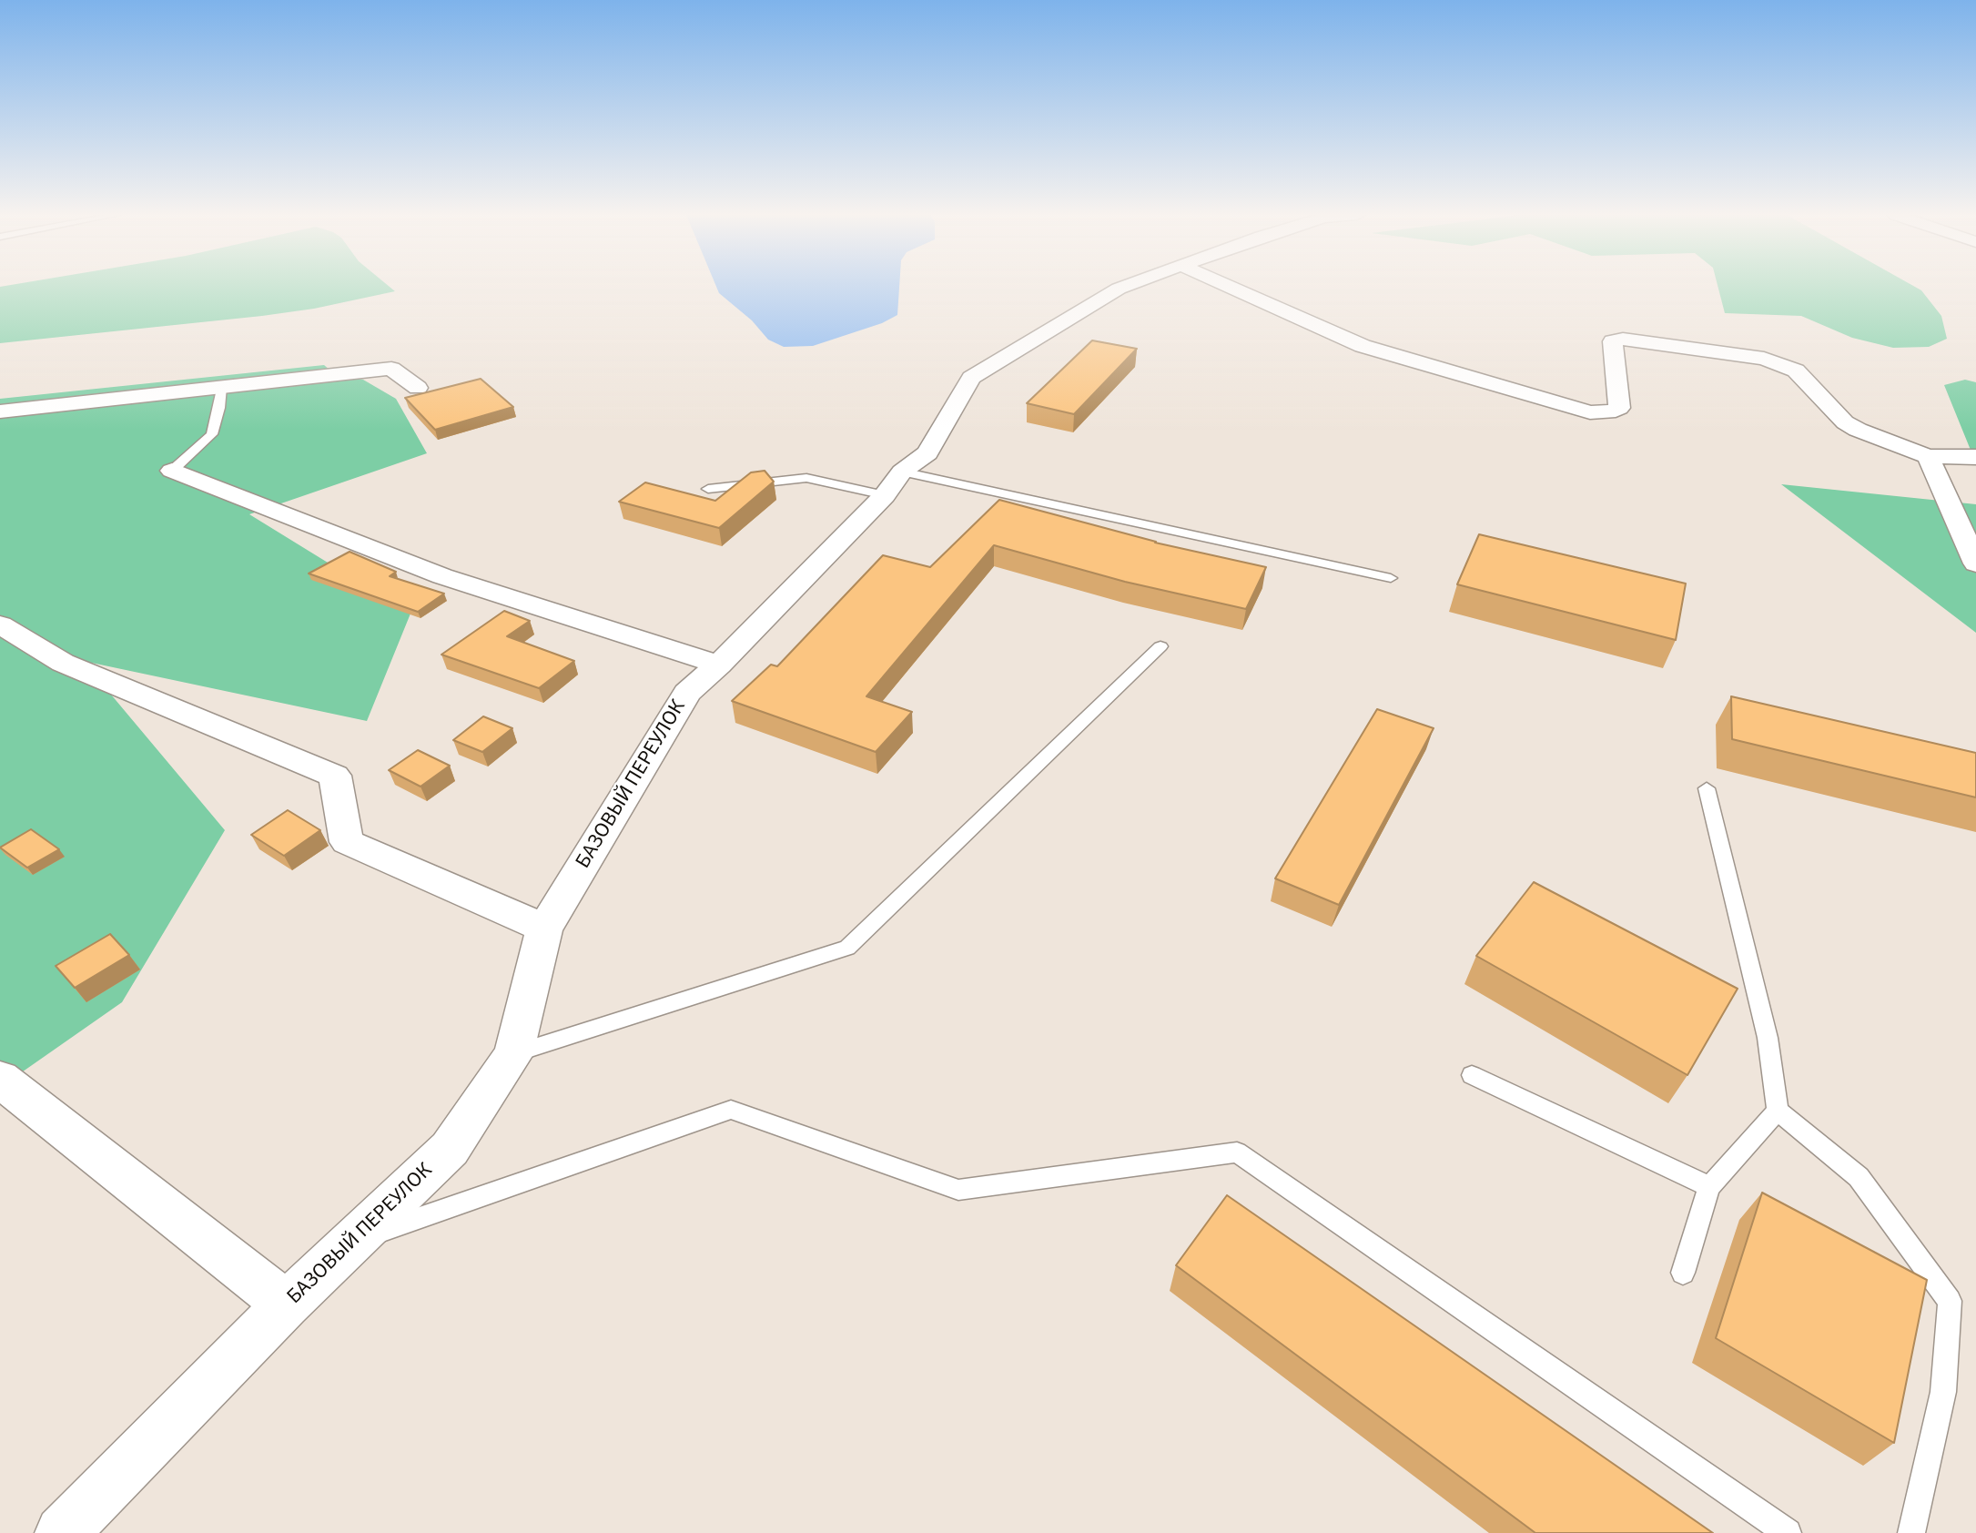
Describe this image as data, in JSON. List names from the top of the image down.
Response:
{
  "streets": {
    "street": ["БАЗОВЫЙ ПЕРЕУЛОК"]
  }
}
